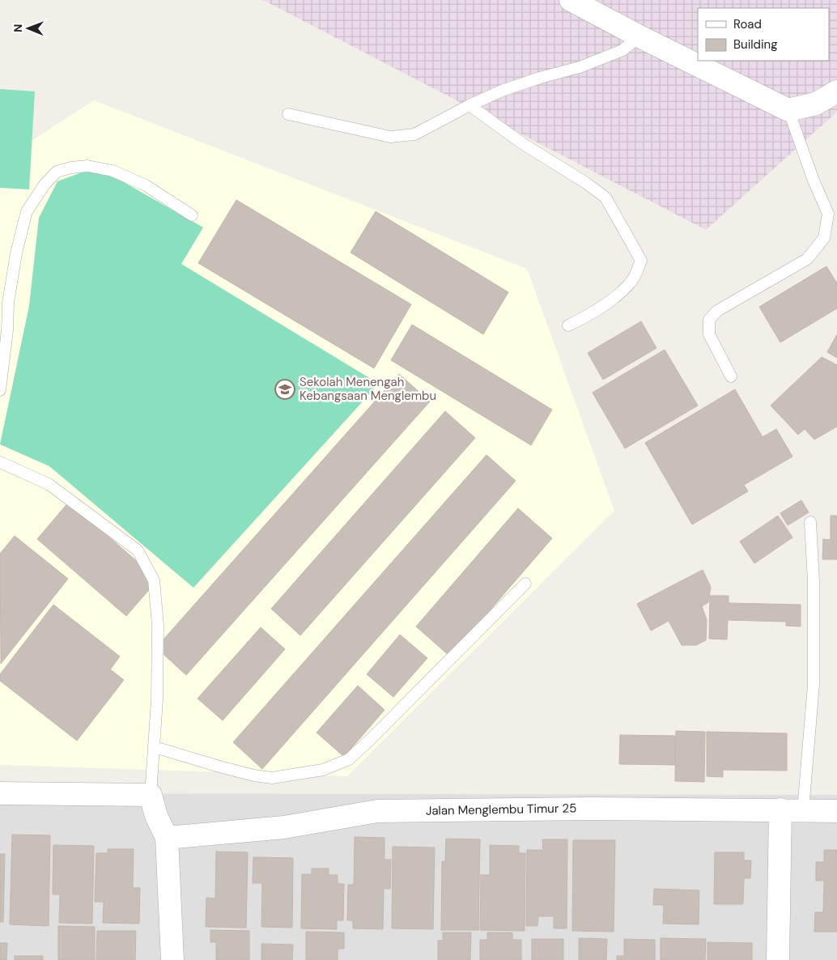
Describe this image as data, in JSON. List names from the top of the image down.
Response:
{
  "streets": {
    "street": ["Jalan Menglembu Timur 25"]
  },
  "places": {
    "school or university": ["Sekolah Menengah Kebangsaan Menglembu"]
  },
  "legend": ["Road", "Building"],
  "north": "left"
}
